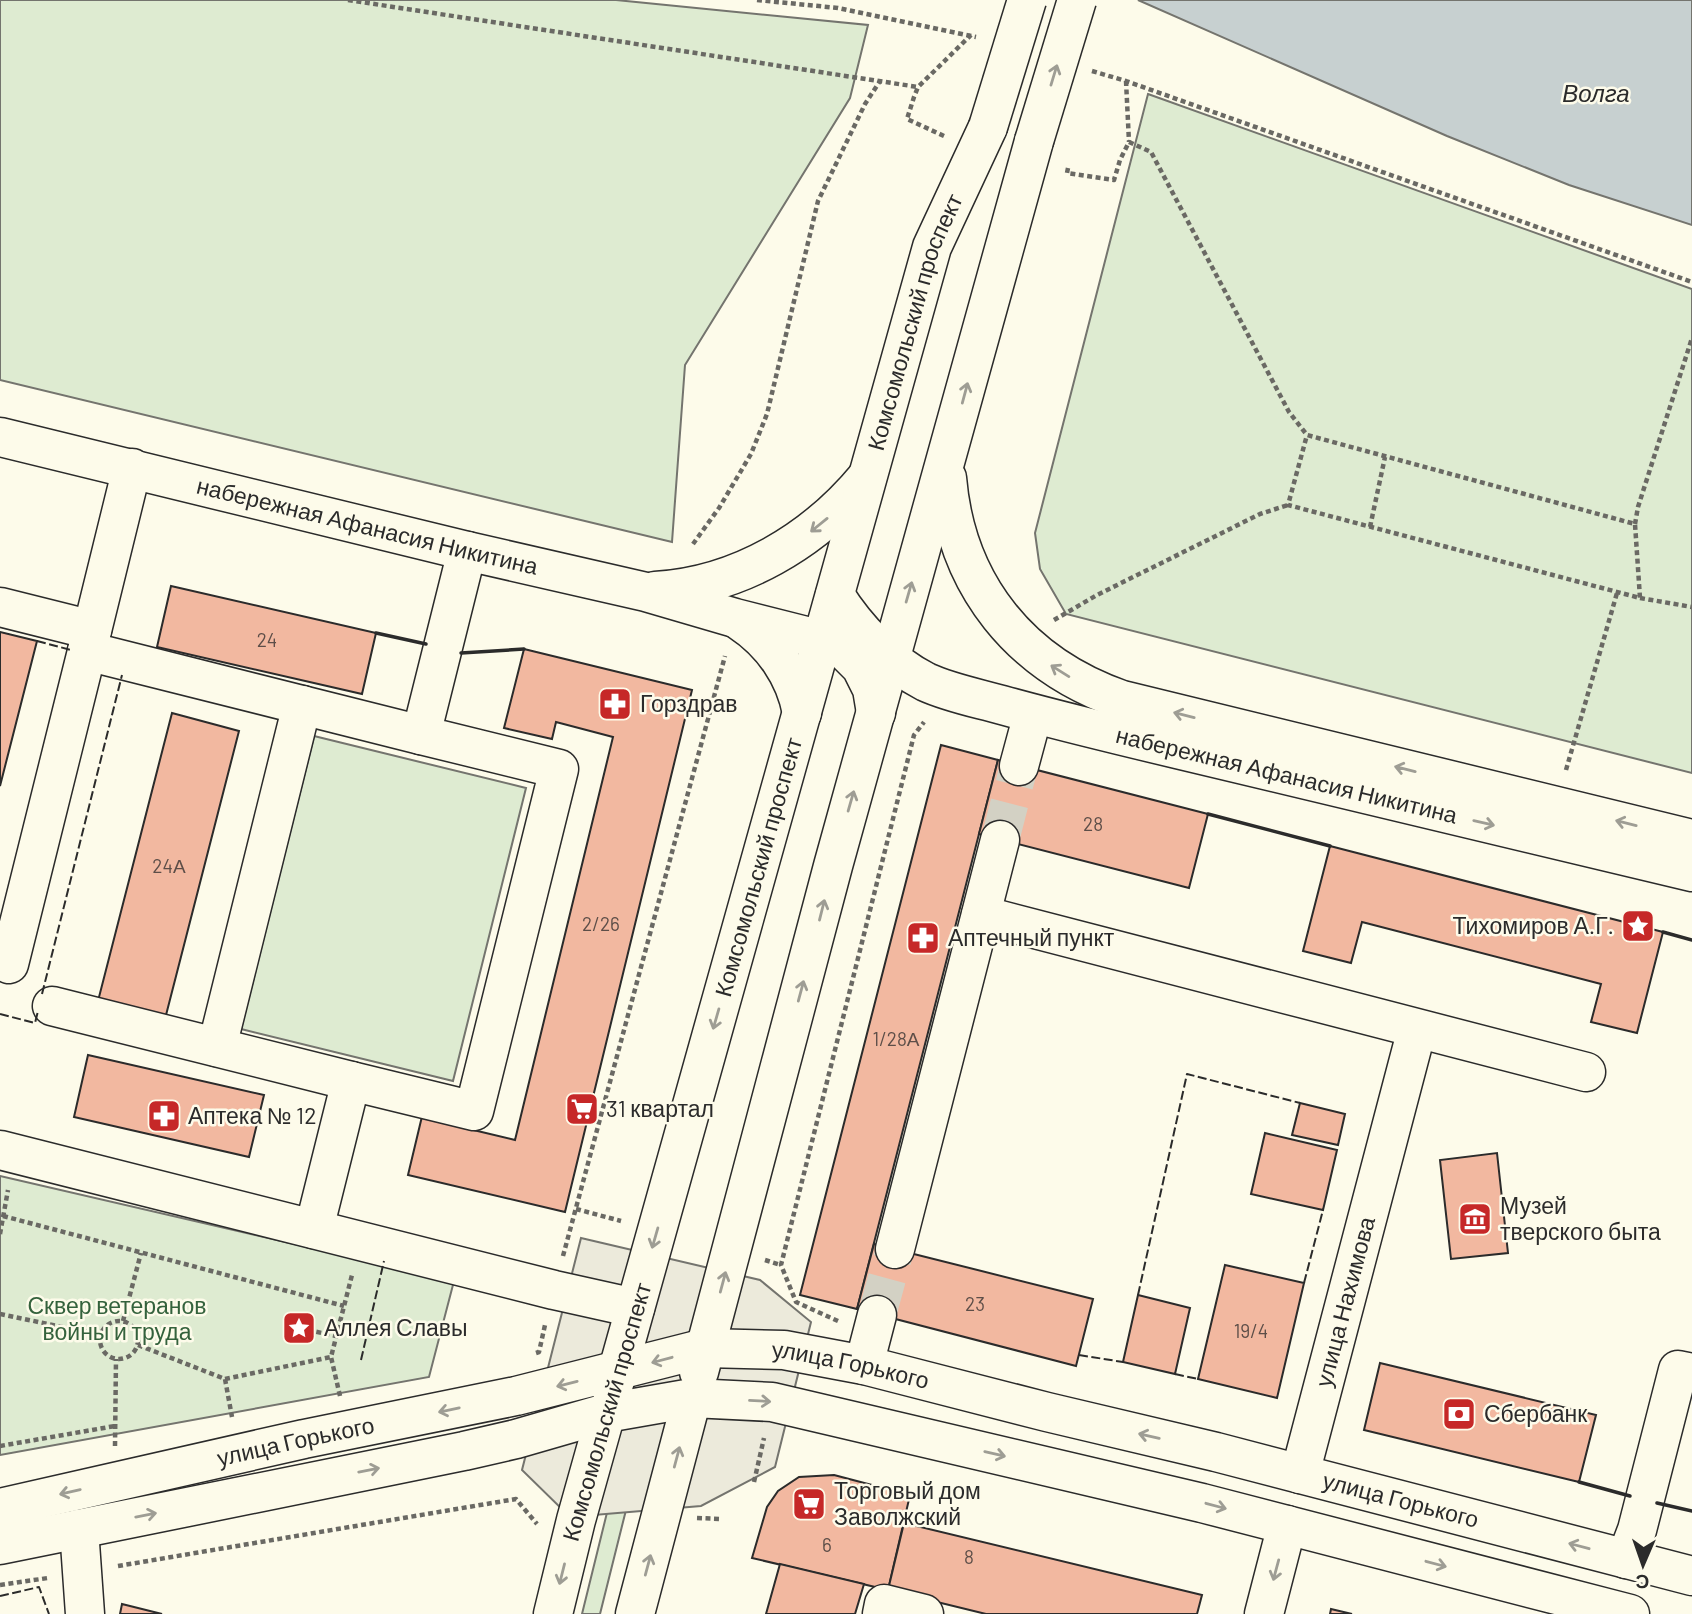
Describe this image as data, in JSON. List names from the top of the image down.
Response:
{
  "streets": {
    "main road": [
      "Комсомольский проспект",
      "набережная Афанасия Никитина",
      "улица Нахимова",
      "улица Горького"
    ]
  },
  "crossings": [
    ["Комсомольский проспект", "набережная Афанасия Никитина"],
    ["Комсомольский проспект", "улица Горького"],
    ["улица Нахимова", "улица Горького"]
  ],
  "water": ["Волга"],
  "parks": ["Сквер ветеранов войны и труда"],
  "places": {
    "pharmacy": ["Горздрав", "Аптечный пункт", "Аптека № 12"],
    "place": ["Тихомиров А.Г.", "Аллея Славы"],
    "supermarket": ["31 квартал", "Торговый дом Заволжский"],
    "museum": ["Музей тверского быта"],
    "bank": ["Сбербанк"]
  },
  "house_numbers": [
    "24",
    "28",
    "24А",
    "2/26",
    "1/28А",
    "23",
    "19/4",
    "6",
    "8"
  ],
  "north": "bottom"
}
